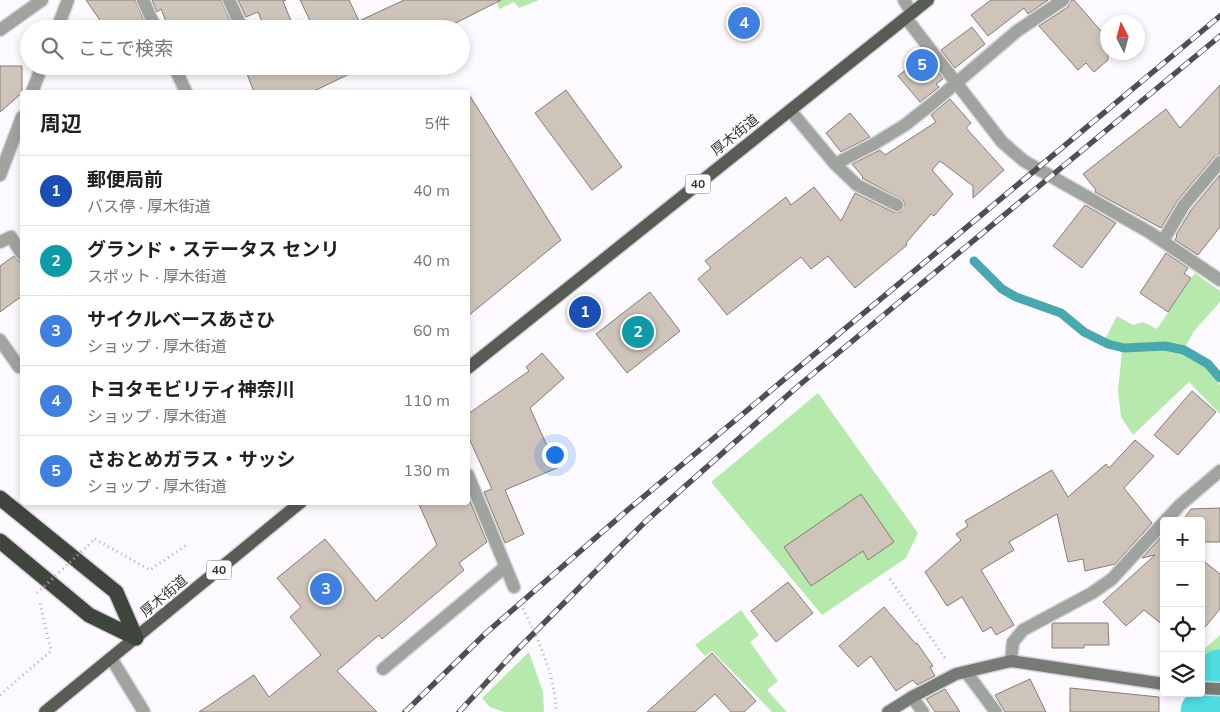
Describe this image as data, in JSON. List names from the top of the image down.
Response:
{
  "streets": {
    "main road": ["厚木街道", "40"]
  },
  "north": "top",
  "page": {
    "pins": [
      "4",
      "5",
      "1",
      "2",
      "3"
    ],
    "search": "ここで検索",
    "heading": ["周辺", "5件"],
    "list": [
      {
        "mark": "1",
        "name": "郵便局前",
        "note": "バス停 · 厚木街道",
        "value": "40 m"
      },
      {
        "mark": "2",
        "name": "グランド・ステータス センリ",
        "note": "スポット · 厚木街道",
        "value": "40 m"
      },
      {
        "mark": "3",
        "name": "サイクルベースあさひ",
        "note": "ショップ · 厚木街道",
        "value": "60 m"
      },
      {
        "mark": "4",
        "name": "トヨタモビリティ神奈川",
        "note": "ショップ · 厚木街道",
        "value": "110 m"
      },
      {
        "mark": "5",
        "name": "さおとめガラス・サッシ",
        "note": "ショップ · 厚木街道",
        "value": "130 m"
      }
    ],
    "map_buttons": ["+", "−"]
  }
}
